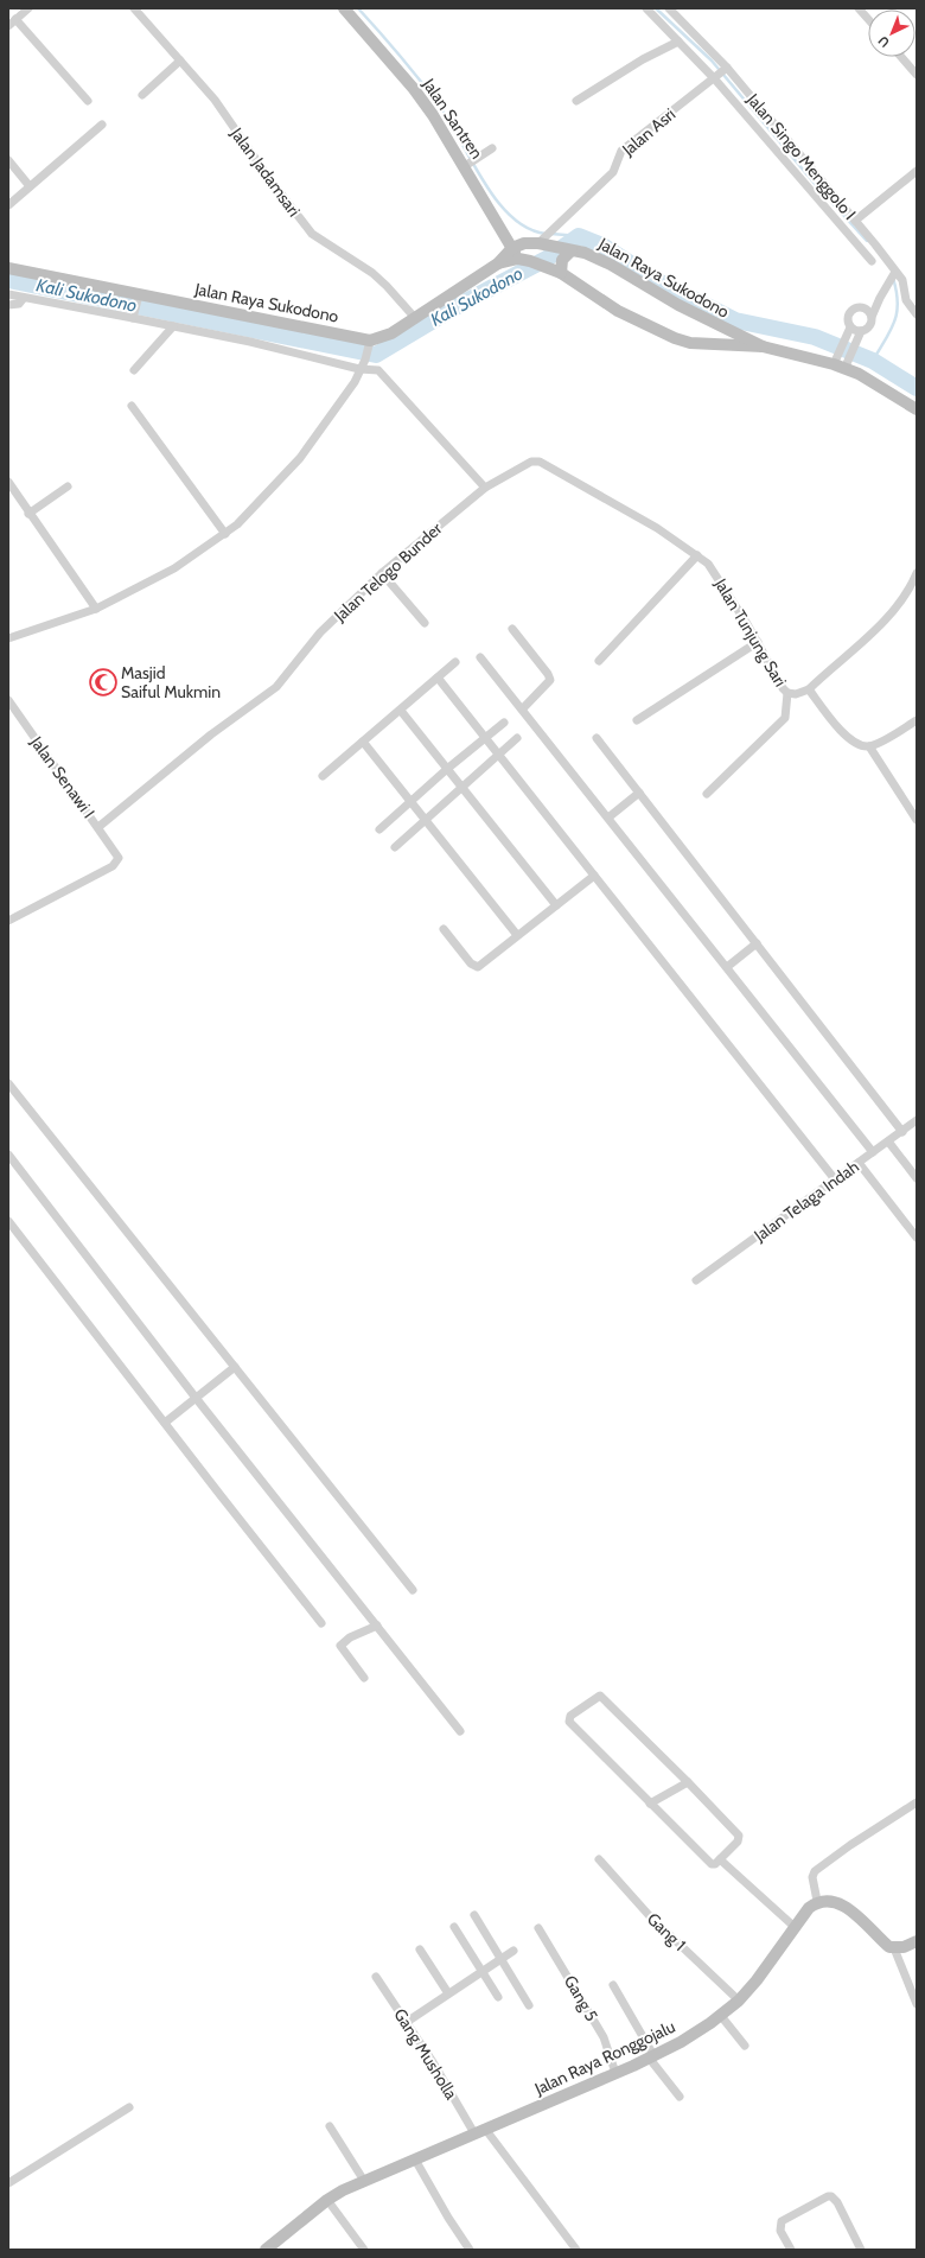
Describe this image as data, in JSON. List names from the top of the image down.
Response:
{
  "streets": {
    "main road": ["Jalan Santren", "Jalan Raya Sukodono", "Jalan Raya Ronggojalu"],
    "street": [
      "Jalan Asri",
      "Jalan Singo Menggolo I",
      "Jalan Jadamsari",
      "Jalan Telogo Bunder",
      "Jalan Tunjung Sari",
      "Jalan Senawi I",
      "Jalan Telaga Indah",
      "Gang 1",
      "Gang 5",
      "Gang Musholla"
    ]
  },
  "crossings": [
    ["Jalan Santren", "Jalan Raya Sukodono"],
    ["Jalan Asri", "Jalan Singo Menggolo I"],
    ["Jalan Asri", "Jalan Raya Sukodono"],
    ["Jalan Telogo Bunder", "Jalan Tunjung Sari"],
    ["Jalan Telogo Bunder", "Jalan Senawi I"],
    ["Gang 1", "Jalan Raya Ronggojalu"],
    ["Gang 5", "Jalan Raya Ronggojalu"],
    ["Gang Musholla", "Jalan Raya Ronggojalu"]
  ],
  "water": ["Kali Sukodono"],
  "places": {
    "mosque": ["Masjid Saiful Mukmin"]
  },
  "north": "bottom left"
}
